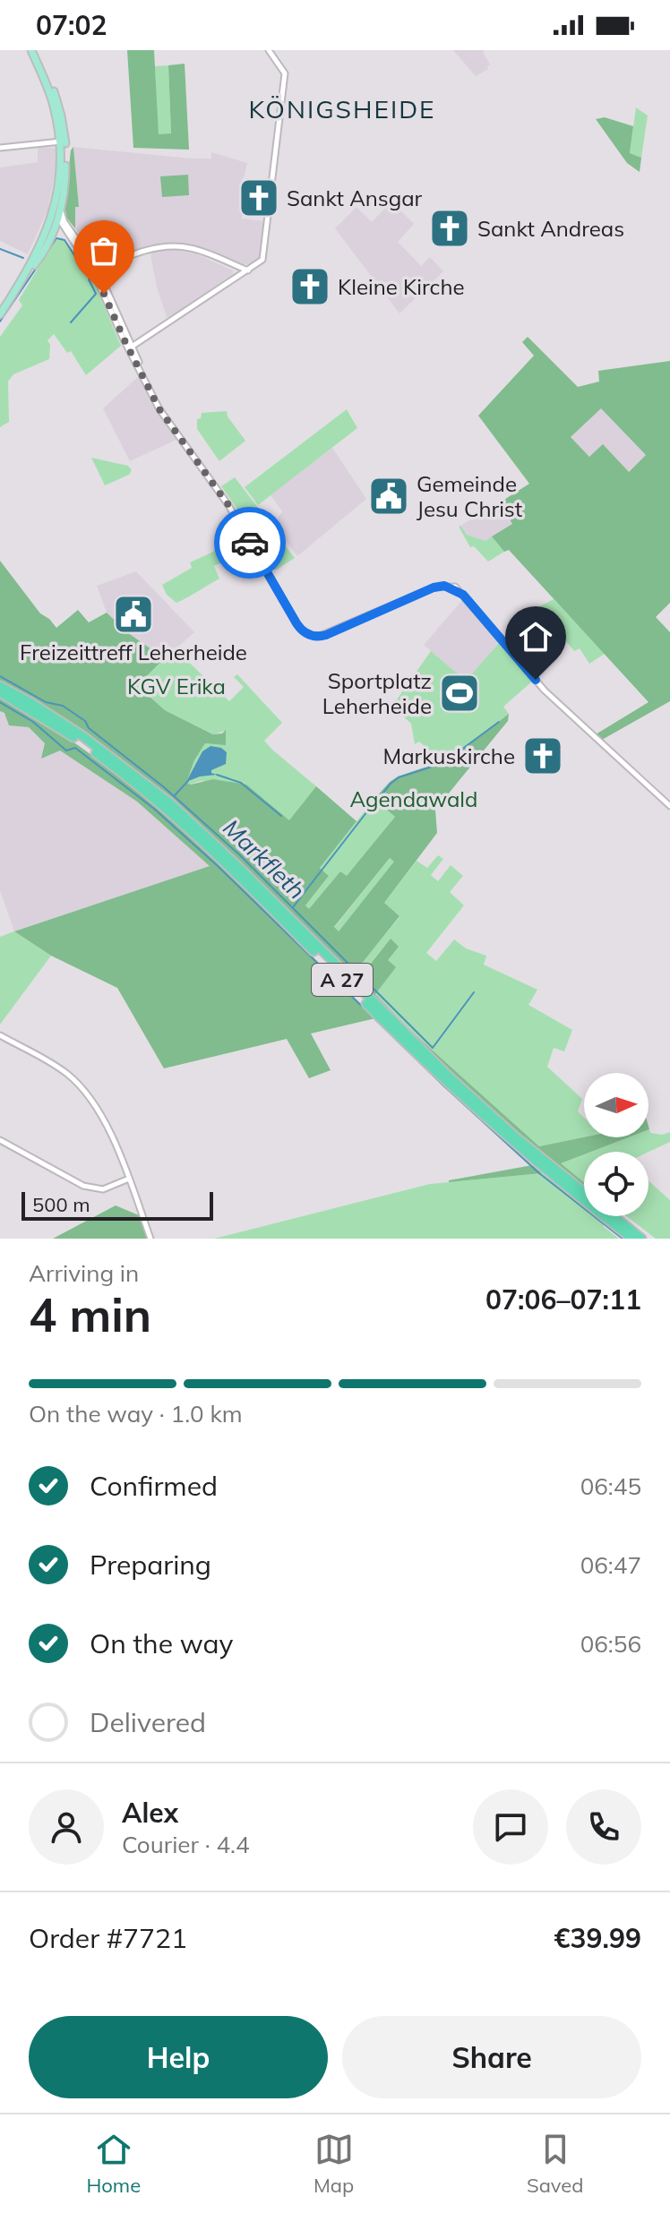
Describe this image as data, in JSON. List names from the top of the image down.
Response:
{
  "streets": {
    "highway": ["A 27"]
  },
  "districts": ["KÖNIGSHEIDE"],
  "water": ["Markfleth"],
  "parks": ["KGV Erika", "Agendawald"],
  "places": {
    "church": [
      "Sankt Ansgar",
      "Sankt Andreas",
      "Kleine Kirche",
      "Markuskirche"
    ],
    "public building": ["Gemeinde Jesu Christ", "Freizeittreff Leherheide"],
    "sports": ["Sportplatz Leherheide"]
  },
  "scale_bar": "500 m",
  "north": "right",
  "page": {
    "status": "07:02",
    "scale": "500 m",
    "heading": ["4 min", "Arriving in", "07:06–07:11"],
    "panel": [
      "Alex",
      "Courier · 4.4",
      "Order #7721",
      "€39.99"
    ],
    "bar": "On the way · 1.0 km",
    "list": [
      ["Confirmed", "06:45"],
      ["Preparing", "06:47"],
      ["On the way", "06:56"],
      "Delivered"
    ],
    "buttons": ["Help", "Share"],
    "tabs": ["Home", "Map", "Saved"]
  }
}
